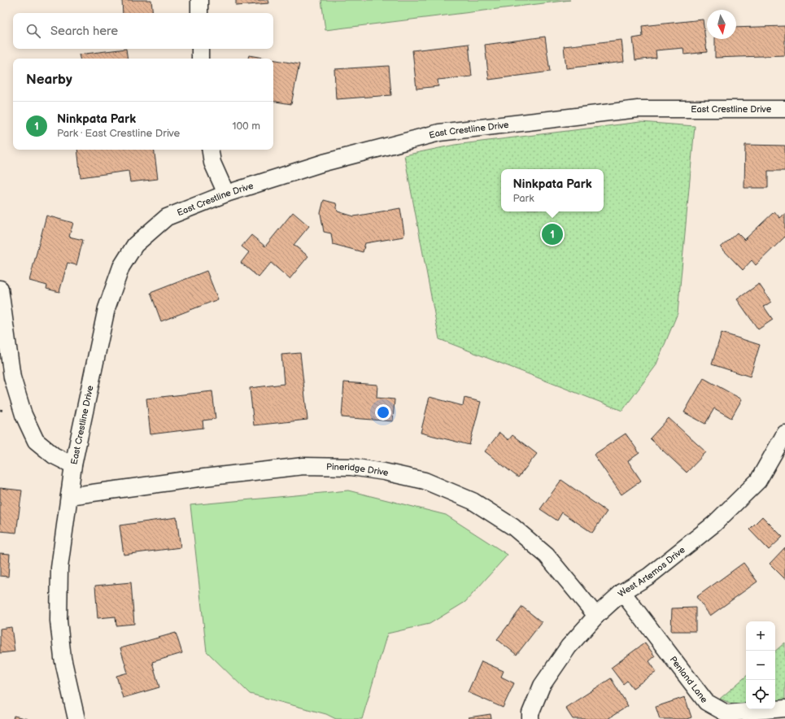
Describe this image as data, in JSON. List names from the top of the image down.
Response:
{
  "streets": {
    "street": [
      "East Crestline Drive",
      "Pineridge Drive",
      "West Artemos Drive",
      "Penland Lane"
    ]
  },
  "crossings": [
    ["East Crestline Drive", "Pineridge Drive"],
    ["Pineridge Drive", "West Artemos Drive"],
    ["West Artemos Drive", "Penland Lane"]
  ],
  "north": "bottom",
  "page": {
    "search": "Search here",
    "heading": "Nearby",
    "list": [
      {
        "mark": "1",
        "name": "Ninkpata Park",
        "note": "Park · East Crestline Drive",
        "value": "100 m"
      }
    ],
    "popup": ["Ninkpata Park", "Park"],
    "pins": "1",
    "map_buttons": ["+", "−"]
  }
}
